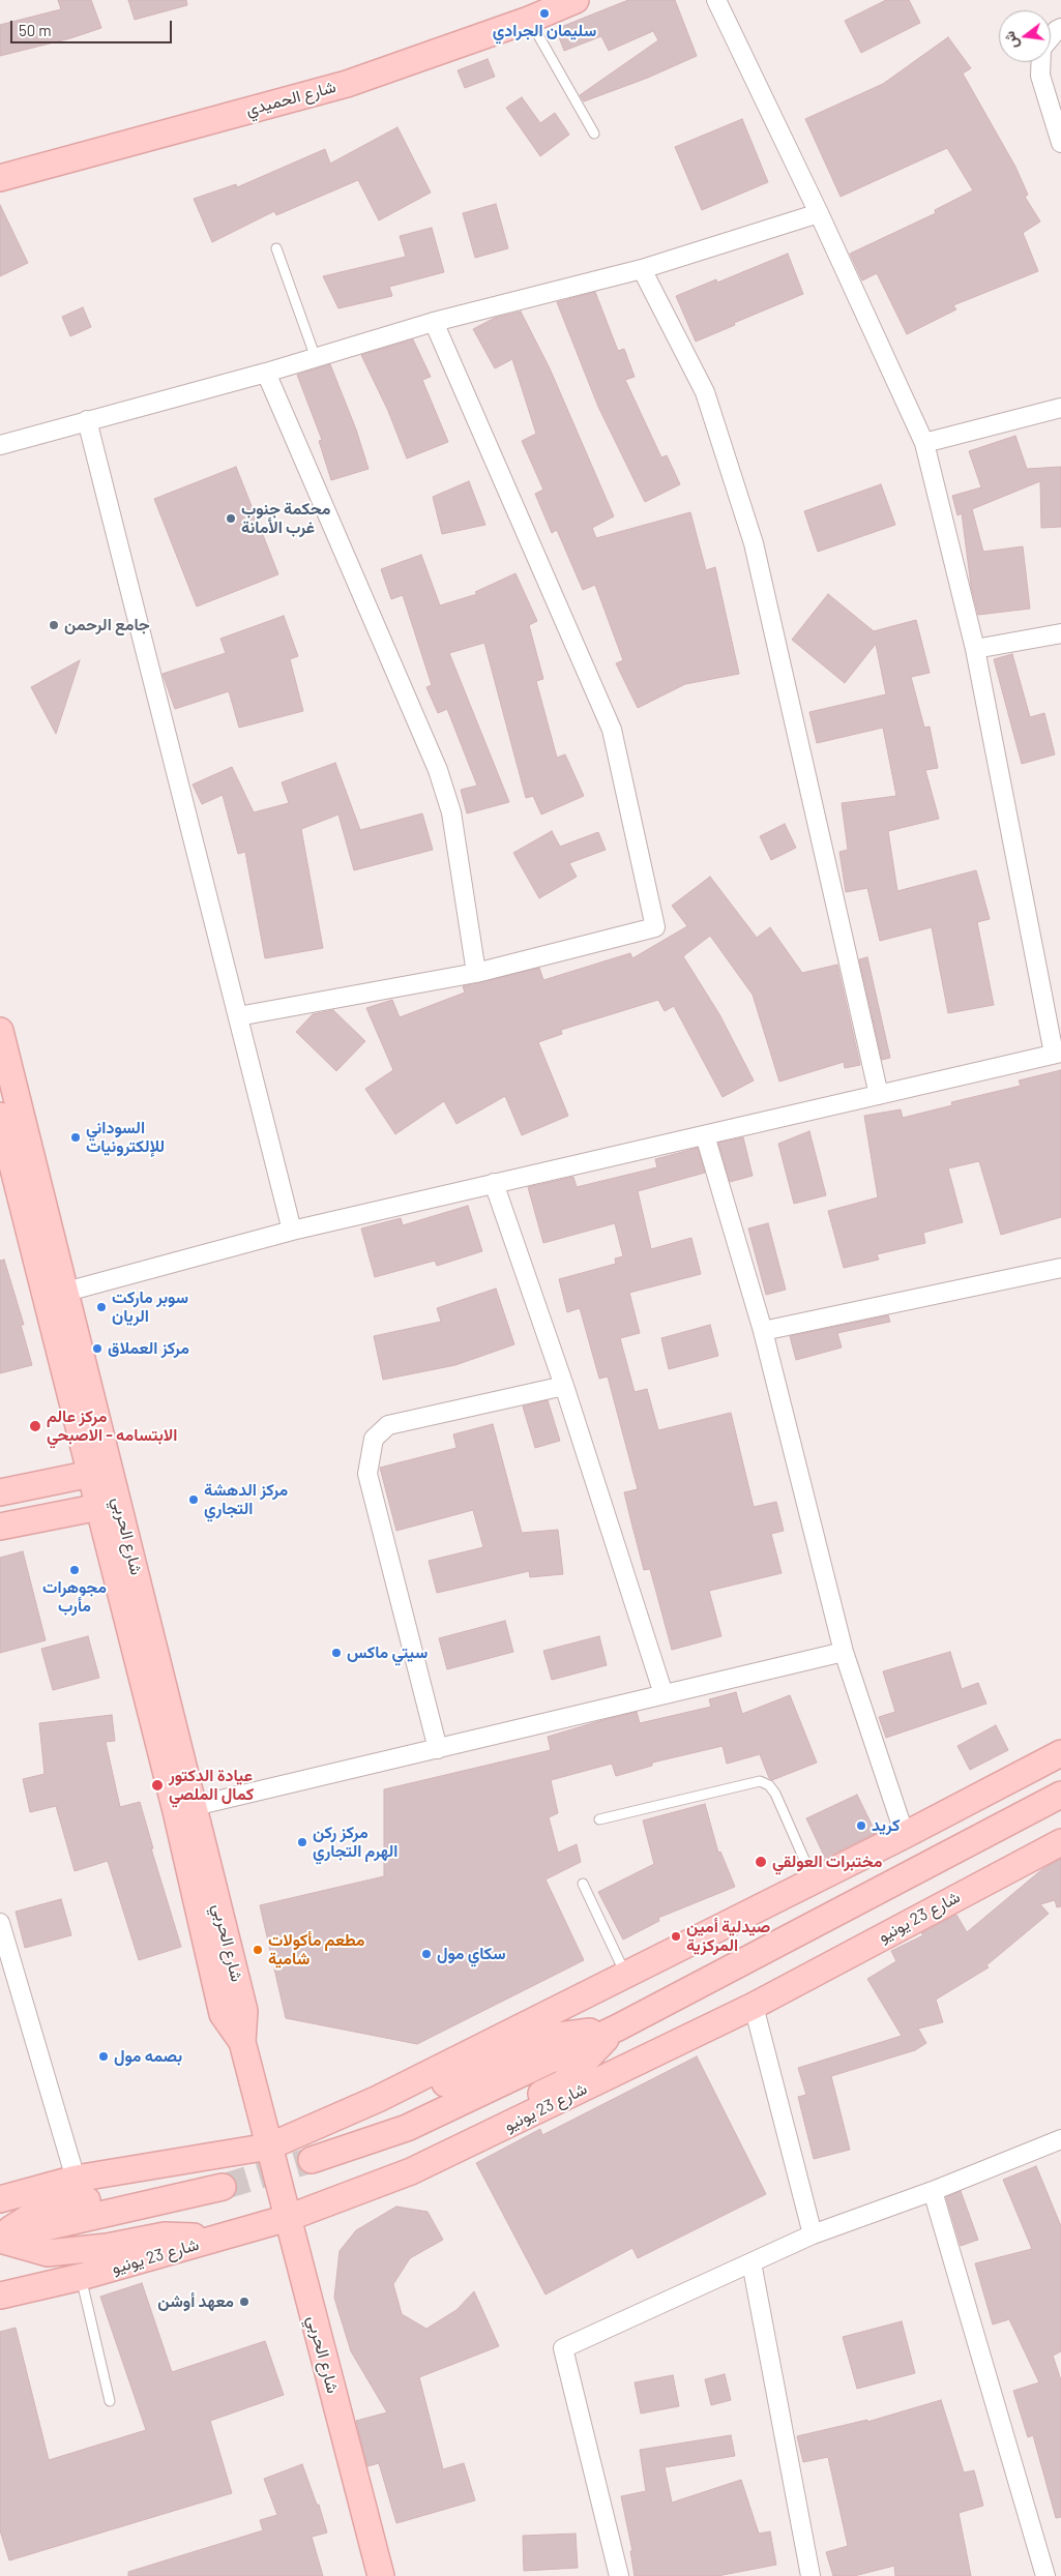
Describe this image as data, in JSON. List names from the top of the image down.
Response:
{
  "streets": {
    "street": ["شارع الحميدي", "شارع الحربي", "شارع 23 يونيو"]
  },
  "crossings": [
    ["شارع الحربي", "شارع 23 يونيو"]
  ],
  "places": [
    "سليمان الجرادي",
    "محكمة جنوب غرب الأمانة",
    "جامع الرحمن",
    "السوداني للإلكترونيات",
    "سوبر ماركت الريان",
    "مركز العملاق",
    "مركز عالم الابتسامه - الاصبحي",
    "مركز الدهشة التجاري",
    "مجوهرات مأرب",
    "سيتي ماكس",
    "عيادة الدكتور كمال الملصي",
    "كريد",
    "مركز ركن الهرم التجاري",
    "مختبرات العولقي",
    "صيدلية أمين المركزية",
    "مطعم مأكولات شامية",
    "سكاي مول",
    "بصمه مول",
    "معهد أوشن"
  ],
  "scale_bar": "50 m",
  "north": "left"
}
